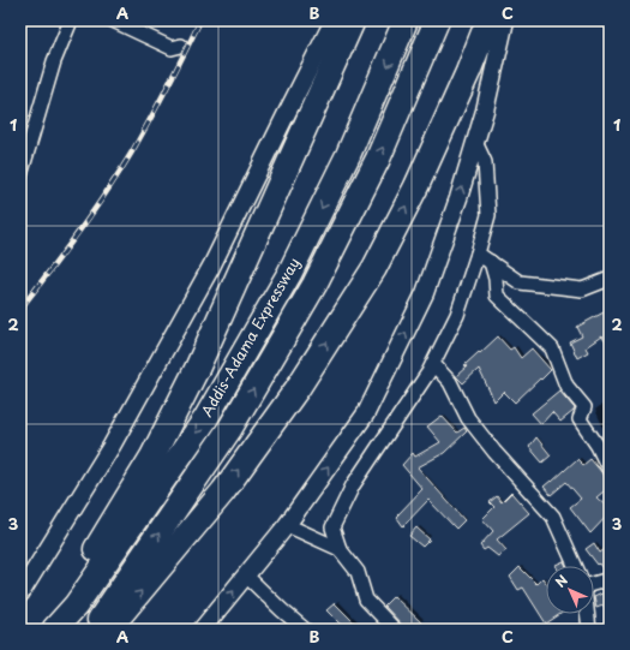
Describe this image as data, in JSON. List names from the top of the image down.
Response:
{
  "streets": {
    "highway": ["Addis-Adama Expressway"]
  },
  "north": "top left",
  "grid": {
    "columns": ["A", "B", "C"],
    "rows": ["1", "2", "3"]
  }
}
